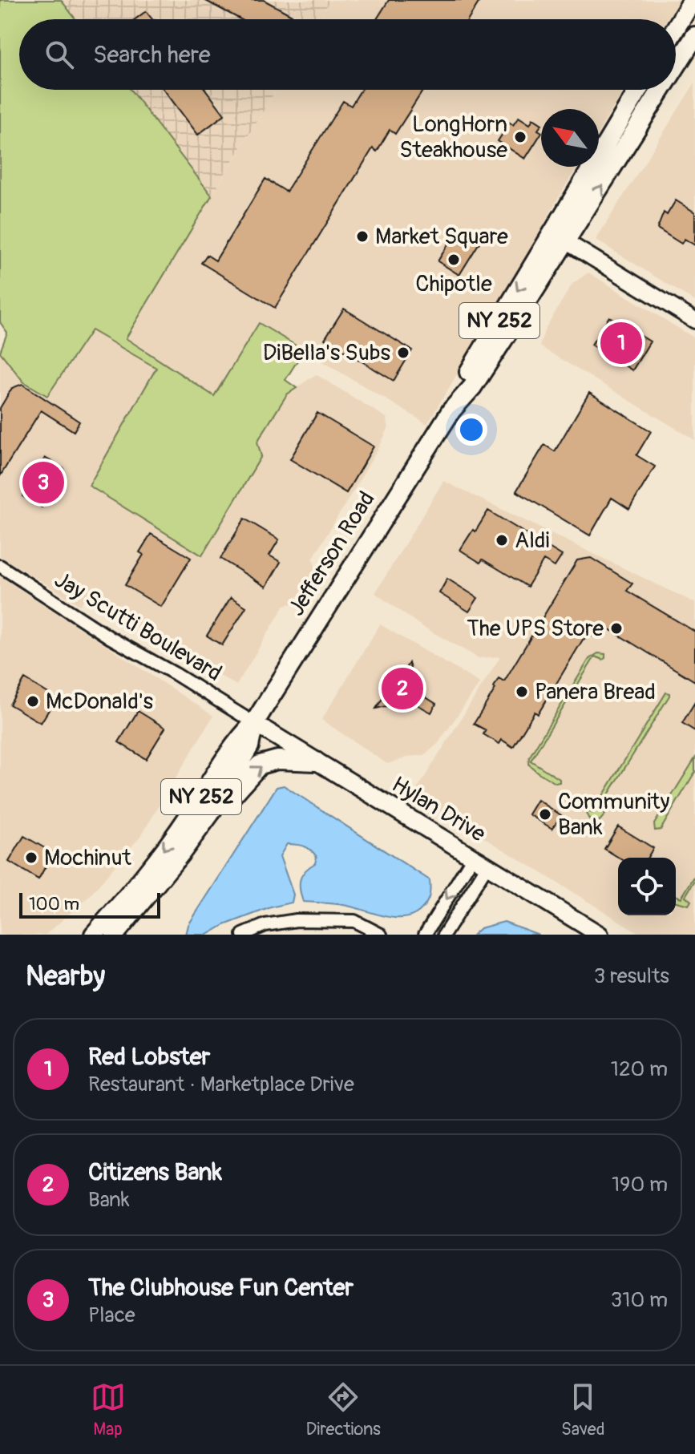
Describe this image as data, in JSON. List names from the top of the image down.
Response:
{
  "streets": {
    "main road": ["NY 252", "Jefferson Road", "Hylan Drive"],
    "street": ["Jay Scutti Boulevard"]
  },
  "crossings": [
    ["Jefferson Road", "Jay Scutti Boulevard"],
    ["Jefferson Road", "Hylan Drive"],
    ["Jay Scutti Boulevard", "Hylan Drive"]
  ],
  "places": [
    "LongHorn Steakhouse",
    "Market Square",
    "Chipotle",
    "DiBella's Subs",
    "Aldi",
    "The UPS Store",
    "Panera Bread",
    "McDonald's",
    "Community Bank",
    "Mochinut"
  ],
  "scale_bar": "100 m",
  "north": "top left",
  "page": {
    "search": "Search here",
    "pins": ["1", "3", "2"],
    "scale": "100 m",
    "heading": ["Nearby", "3 results"],
    "list": [
      {
        "mark": "1",
        "name": "Red Lobster",
        "note": "Restaurant · Marketplace Drive",
        "value": "120 m"
      },
      {
        "mark": "2",
        "name": "Citizens Bank",
        "note": "Bank",
        "value": "190 m"
      },
      {
        "mark": "3",
        "name": "The Clubhouse Fun Center",
        "note": "Place",
        "value": "310 m"
      }
    ],
    "nav": ["Map", "Directions", "Saved"]
  }
}
